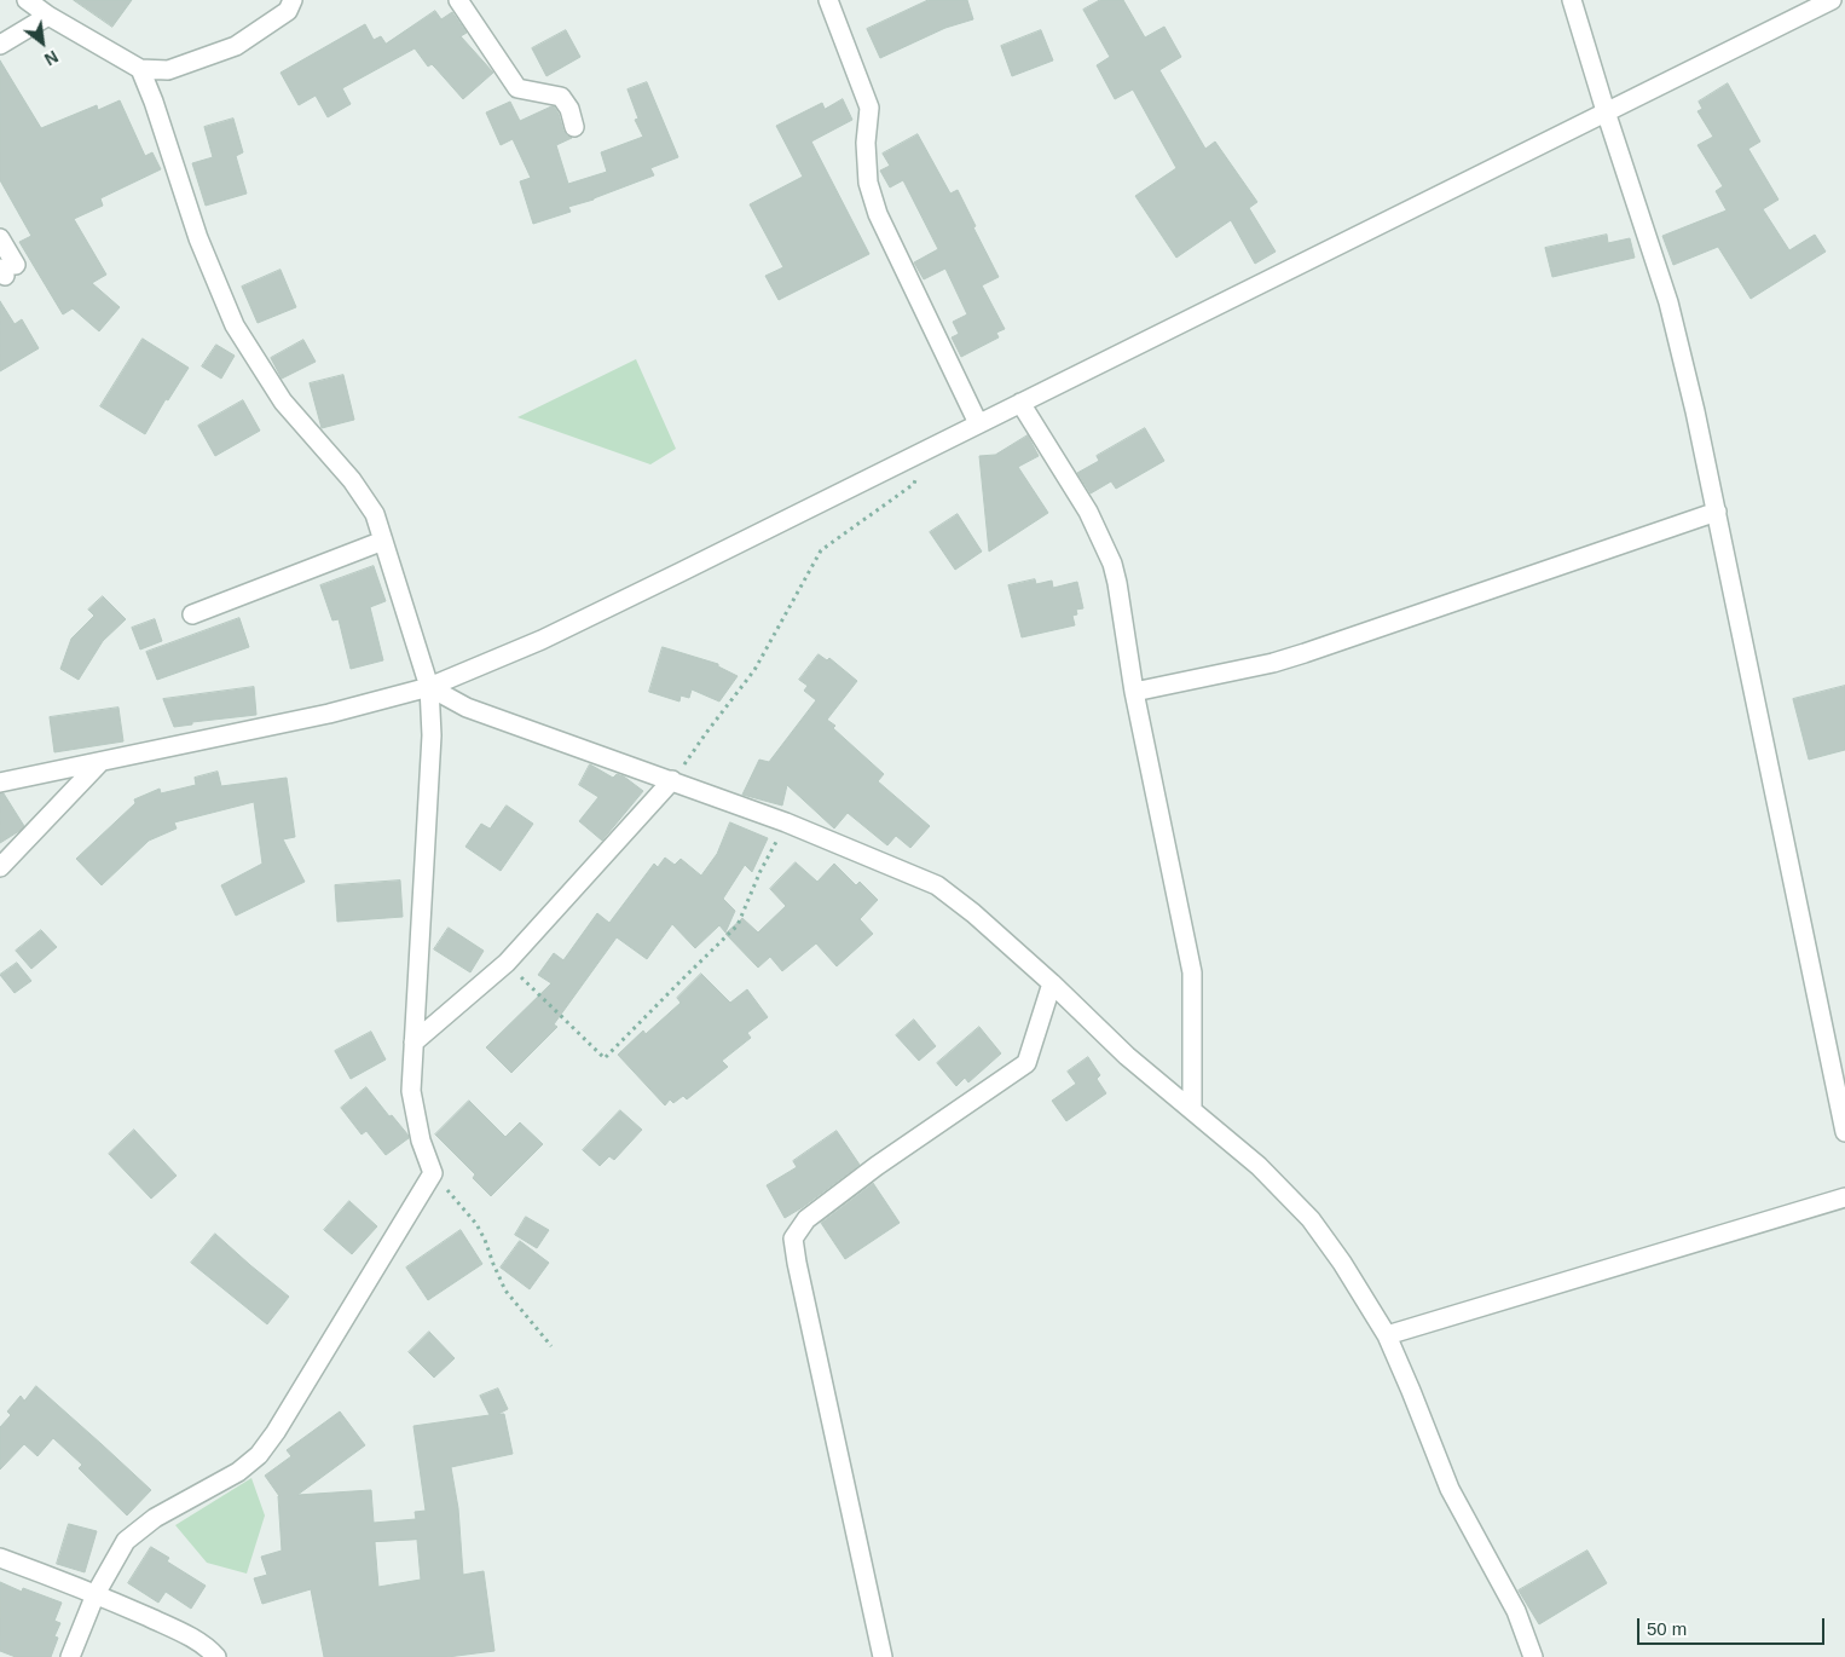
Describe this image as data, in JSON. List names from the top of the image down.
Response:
{
  "scale_bar": "50 m",
  "north": "bottom right"
}
